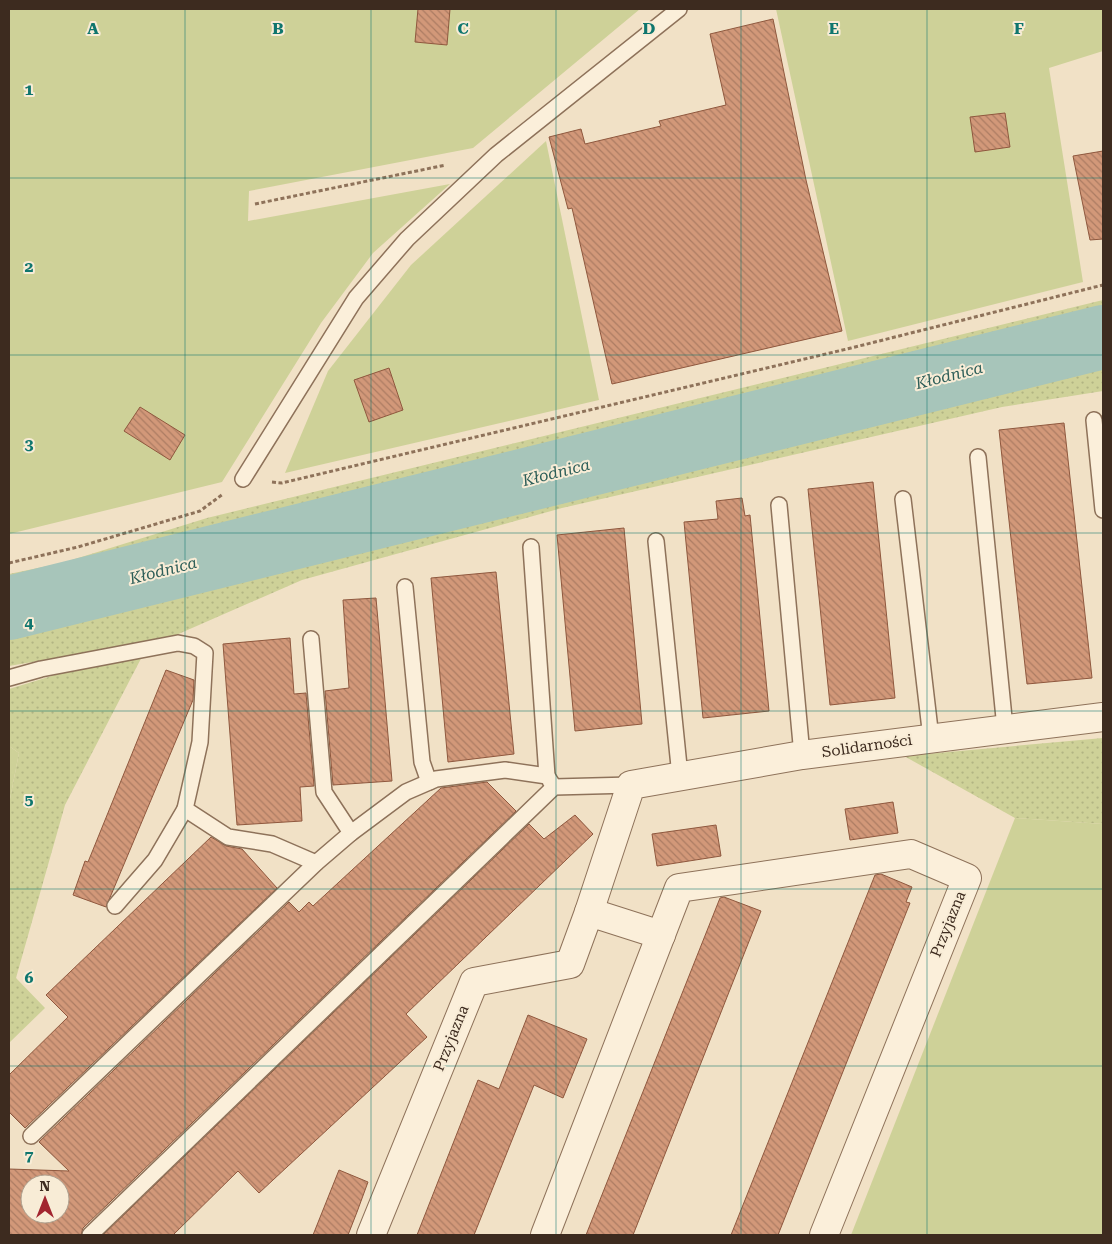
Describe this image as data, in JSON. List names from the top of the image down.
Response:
{
  "streets": {
    "street": ["Solidarności", "Przyjazna"]
  },
  "crossings": [
    ["Solidarności", "Przyjazna"]
  ],
  "water": ["Kłodnica"],
  "north": "top",
  "grid": {
    "columns": [
      "A",
      "B",
      "C",
      "D",
      "E",
      "F"
    ],
    "rows": [
      "1",
      "2",
      "3",
      "4",
      "5",
      "6",
      "7"
    ]
  }
}
